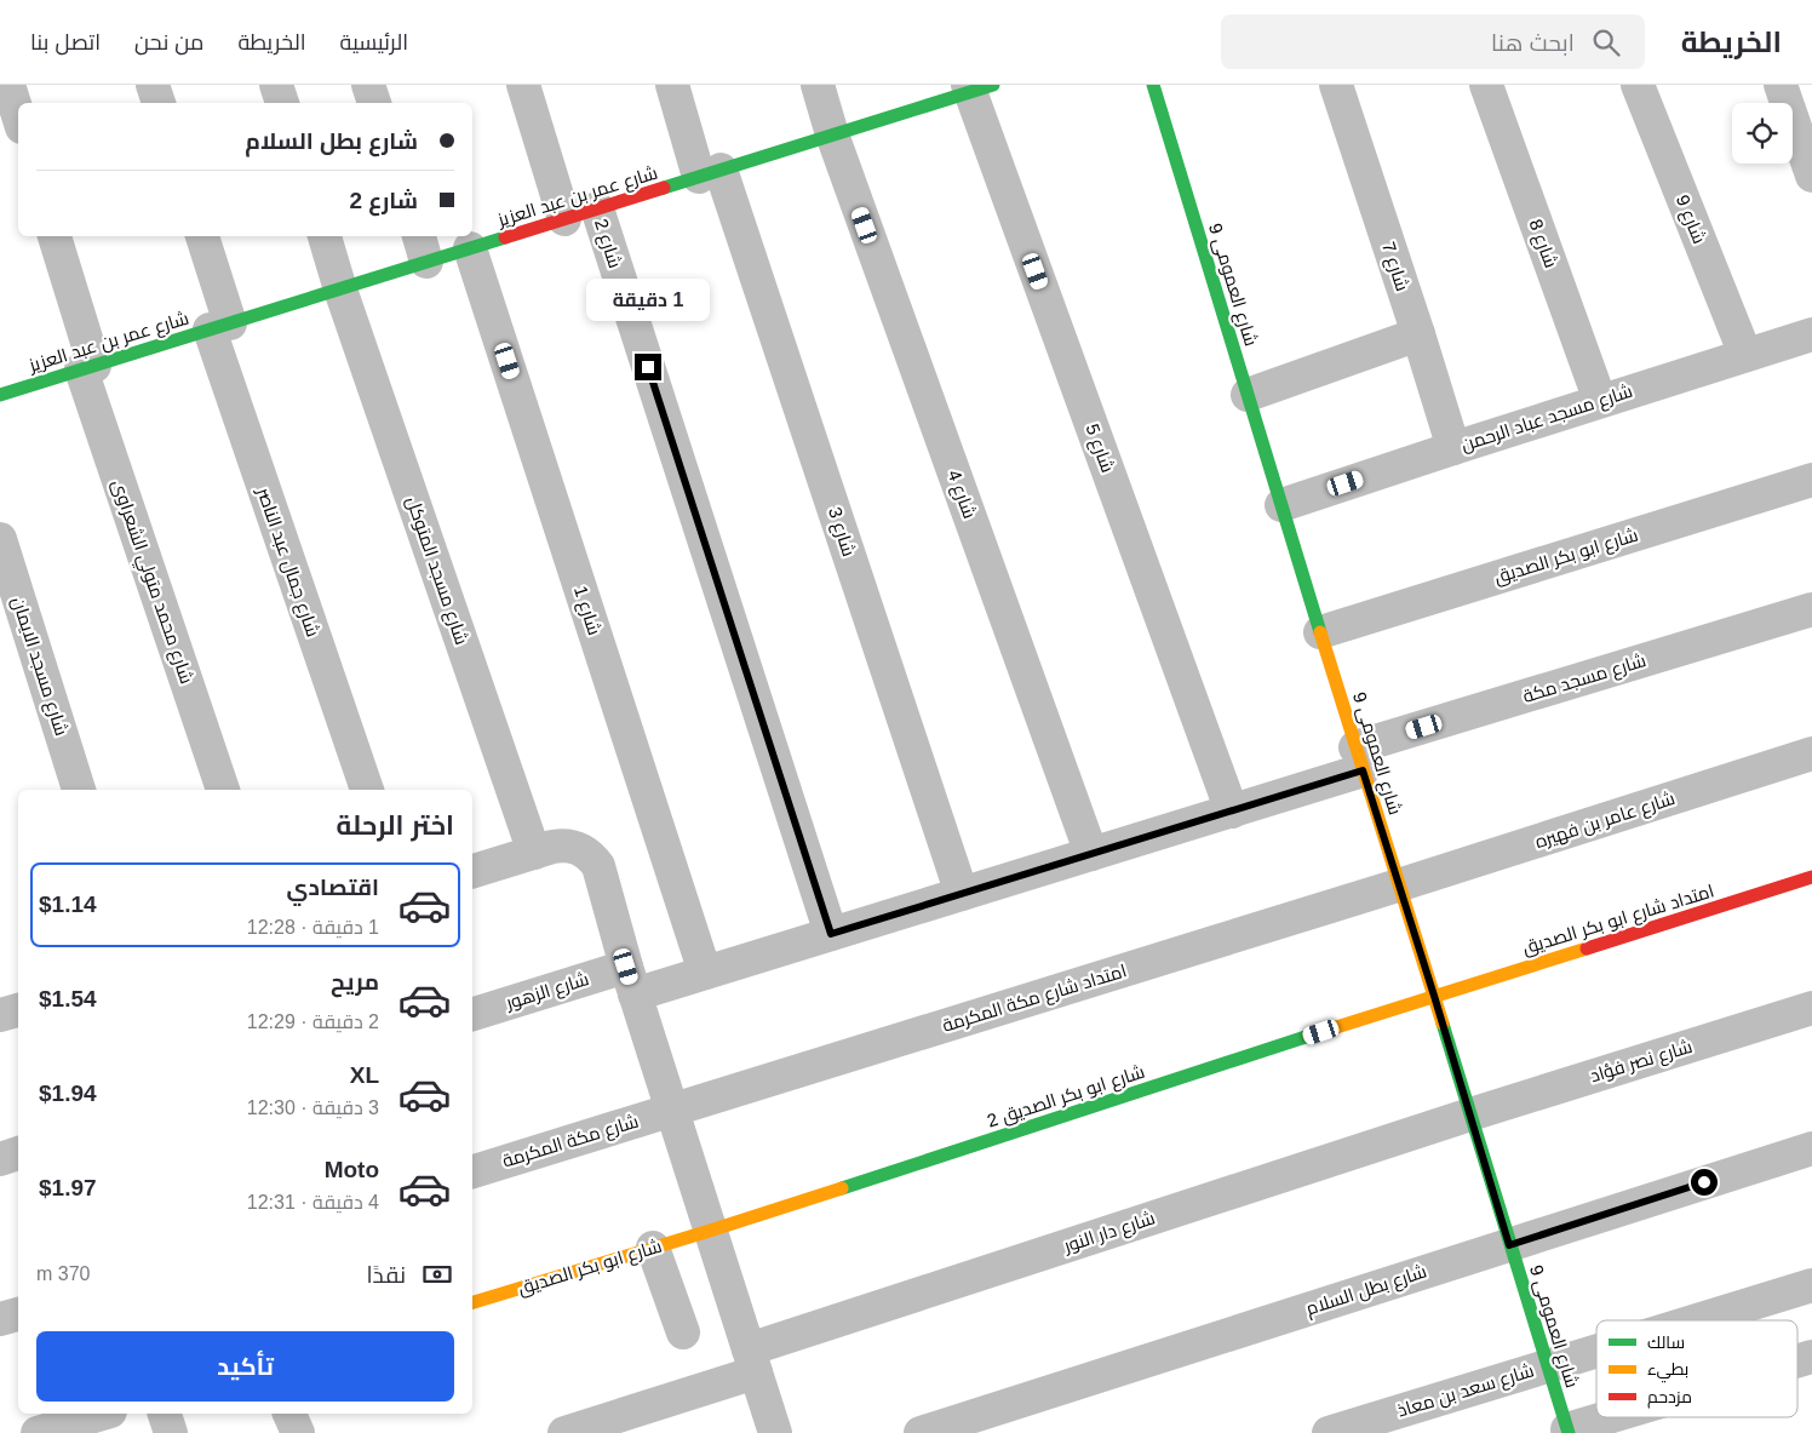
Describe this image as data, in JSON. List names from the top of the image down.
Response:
{
  "streets": {
    "street": [
      "شارع عمر بن عبد العزيز",
      "شارع 9",
      "شارع 2",
      "شارع 8",
      "شارع 7",
      "شارع العمومى 9",
      "شارع مسجد عباد الرحمن",
      "شارع 5",
      "شارع 4",
      "شارع 3",
      "شارع ابو بكر الصديق",
      "شارع جمال عبد الناصر",
      "شارع مسجد المتوكل",
      "شارع محمد متولي الشعراوى",
      "شارع 1",
      "شارع مسجد الايمان",
      "شارع مسجد مكة",
      "شارع عامر بن فهيره",
      "امتداد شارع ابو بكر الصديق",
      "شارع الزهور",
      "امتداد شارع مكة المكرمة",
      "شارع نصر فؤاد",
      "شارع ابو بكر الصديق 2",
      "شارع مكة المكرمة",
      "شارع دار النور",
      "شارع بطل السلام",
      "شارع سعد بن معاذ"
    ]
  },
  "crossings": [
    ["شارع عمر بن عبد العزيز", "شارع 2"],
    ["شارع عمر بن عبد العزيز", "شارع 5"],
    ["شارع عمر بن عبد العزيز", "شارع 4"],
    ["شارع عمر بن عبد العزيز", "شارع 3"],
    ["شارع عمر بن عبد العزيز", "شارع جمال عبد الناصر"],
    ["شارع عمر بن عبد العزيز", "شارع مسجد المتوكل"],
    ["شارع عمر بن عبد العزيز", "شارع محمد متولي الشعراوى"],
    ["شارع عمر بن عبد العزيز", "شارع 1"],
    ["شارع 9", "شارع مسجد عباد الرحمن"],
    ["شارع 2", "شارع الزهور"],
    ["شارع 8", "شارع مسجد عباد الرحمن"],
    ["شارع 7", "شارع مسجد عباد الرحمن"],
    ["شارع العمومى 9", "شارع مسجد عباد الرحمن"],
    ["شارع العمومى 9", "شارع ابو بكر الصديق"],
    ["شارع العمومى 9", "شارع مسجد مكة"],
    ["شارع العمومى 9", "شارع عامر بن فهيره"],
    ["شارع العمومى 9", "امتداد شارع ابو بكر الصديق"],
    ["شارع العمومى 9", "امتداد شارع مكة المكرمة"],
    ["شارع العمومى 9", "شارع نصر فؤاد"],
    ["شارع العمومى 9", "شارع ابو بكر الصديق 2"],
    ["شارع العمومى 9", "شارع دار النور"],
    ["شارع العمومى 9", "شارع بطل السلام"],
    ["شارع العمومى 9", "شارع سعد بن معاذ"],
    ["شارع 5", "شارع مسجد مكة"],
    ["شارع 4", "شارع مسجد مكة"],
    ["شارع 3", "شارع مسجد مكة"],
    ["شارع 3", "شارع الزهور"],
    ["شارع ابو بكر الصديق", "شارع ابو بكر الصديق 2"],
    ["شارع 1", "شارع الزهور"],
    ["شارع مسجد مكة", "شارع الزهور"],
    ["شارع عامر بن فهيره", "امتداد شارع مكة المكرمة"],
    ["امتداد شارع ابو بكر الصديق", "شارع ابو بكر الصديق 2"],
    ["امتداد شارع مكة المكرمة", "شارع مكة المكرمة"],
    ["شارع نصر فؤاد", "شارع دار النور"]
  ],
  "legend": ["سالك", "بطيء", "مزدحم"],
  "page": {
    "header": "الخريطة",
    "search": "ابحث هنا",
    "nav": [
      "الرئيسية",
      "الخريطة",
      "من نحن",
      "اتصل بنا"
    ],
    "banner": ["شارع بطل السلام", "شارع 2"],
    "bubble": "1 دقيقة",
    "heading": "اختر الرحلة",
    "list": [
      {
        "name": "اقتصادي",
        "note": "1 دقيقة · 12:28",
        "value": "$1.14"
      },
      {
        "name": "مريح",
        "note": "2 دقيقة · 12:29",
        "value": "$1.54"
      },
      {
        "name": "XL",
        "note": "3 دقيقة · 12:30",
        "value": "$1.94"
      },
      {
        "name": "Moto",
        "note": "4 دقيقة · 12:31",
        "value": "$1.97"
      }
    ],
    "pay": ["نقدًا", "370 m"],
    "buttons": "تأكيد"
  }
}
